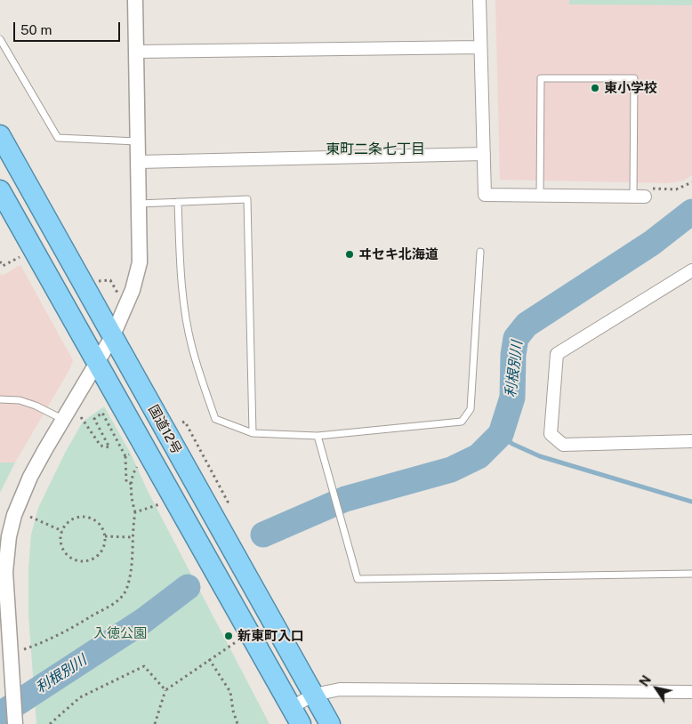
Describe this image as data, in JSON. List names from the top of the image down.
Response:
{
  "streets": {
    "highway": ["国道12号"]
  },
  "districts": ["東町二条七丁目"],
  "water": ["利根別川"],
  "parks": ["入徳公園"],
  "places": ["東小学校", "ヰセキ北海道", "新東町入口"],
  "scale_bar": "50 m",
  "north": "top left"
}
